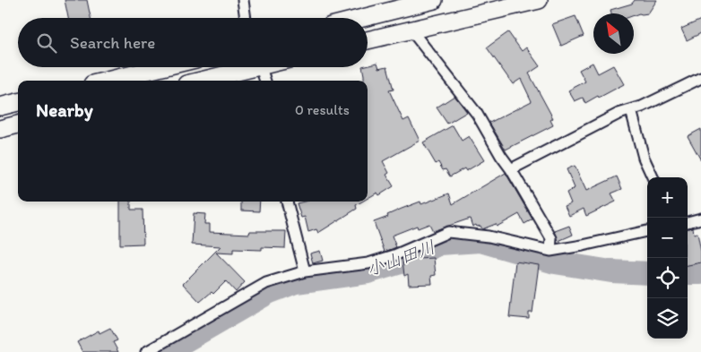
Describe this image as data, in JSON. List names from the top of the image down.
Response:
{
  "water": ["小山田川"],
  "north": "top left",
  "page": {
    "search": "Search here",
    "heading": ["Nearby", "0 results"],
    "map_buttons": ["+", "−"]
  }
}
